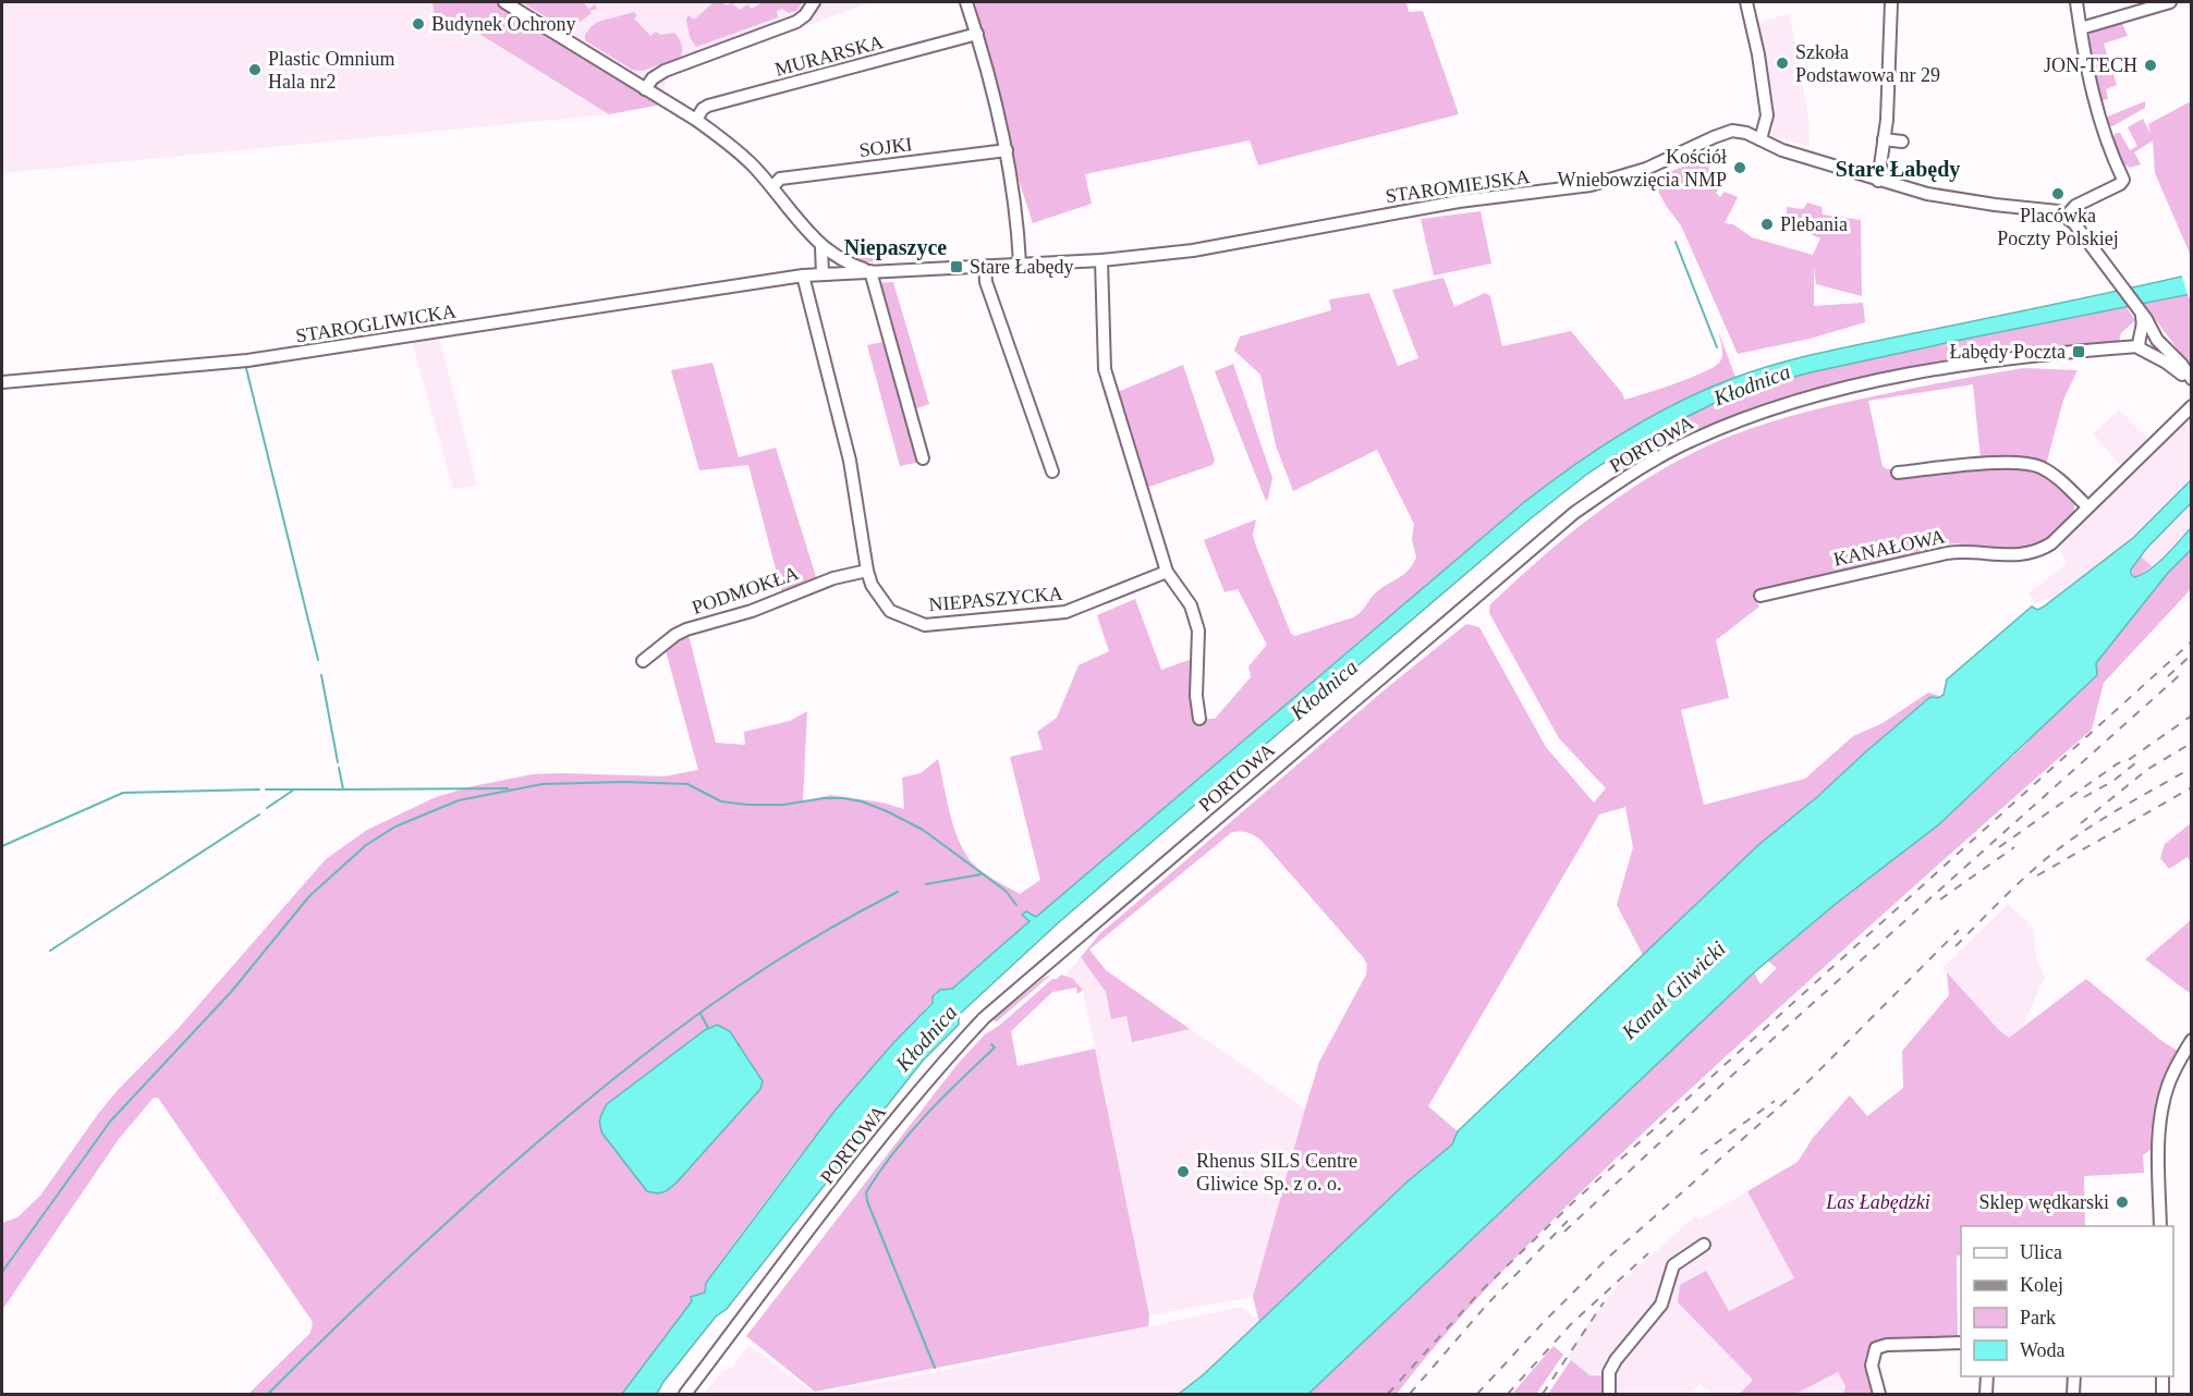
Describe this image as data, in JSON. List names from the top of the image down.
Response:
{
  "streets": {
    "street": [
      "MURARSKA",
      "SOJKI",
      "STAROMIEJSKA",
      "STAROGLIWICKA",
      "PORTOWA",
      "KANAŁOWA",
      "PODMOKŁA",
      "NIEPASZYCKA"
    ]
  },
  "crossings": [
    ["STAROMIEJSKA", "STAROGLIWICKA"],
    ["STAROMIEJSKA", "NIEPASZYCKA"],
    ["PODMOKŁA", "NIEPASZYCKA"]
  ],
  "districts": ["Stare Łabędy", "Niepaszyce"],
  "water": ["Kłodnica", "Kanał Gliwicki"],
  "parks": ["Las Łabędzki"],
  "places": {
    "other": [
      "Budynek Ochrony",
      "Szkoła Podstawowa nr 29",
      "JON-TECH",
      "Plastic Omnium Hala nr2",
      "Kościół Wniebowzięcia NMP",
      "Placówka Poczty Polskiej",
      "Plebania",
      "Rhenus SILS Centre Gliwice Sp. z o. o.",
      "Sklep wędkarski"
    ],
    "transit": ["Stare Łabędy", "Łabędy Poczta"]
  },
  "legend": [
    "Ulica",
    "Kolej",
    "Park",
    "Woda"
  ]
}
